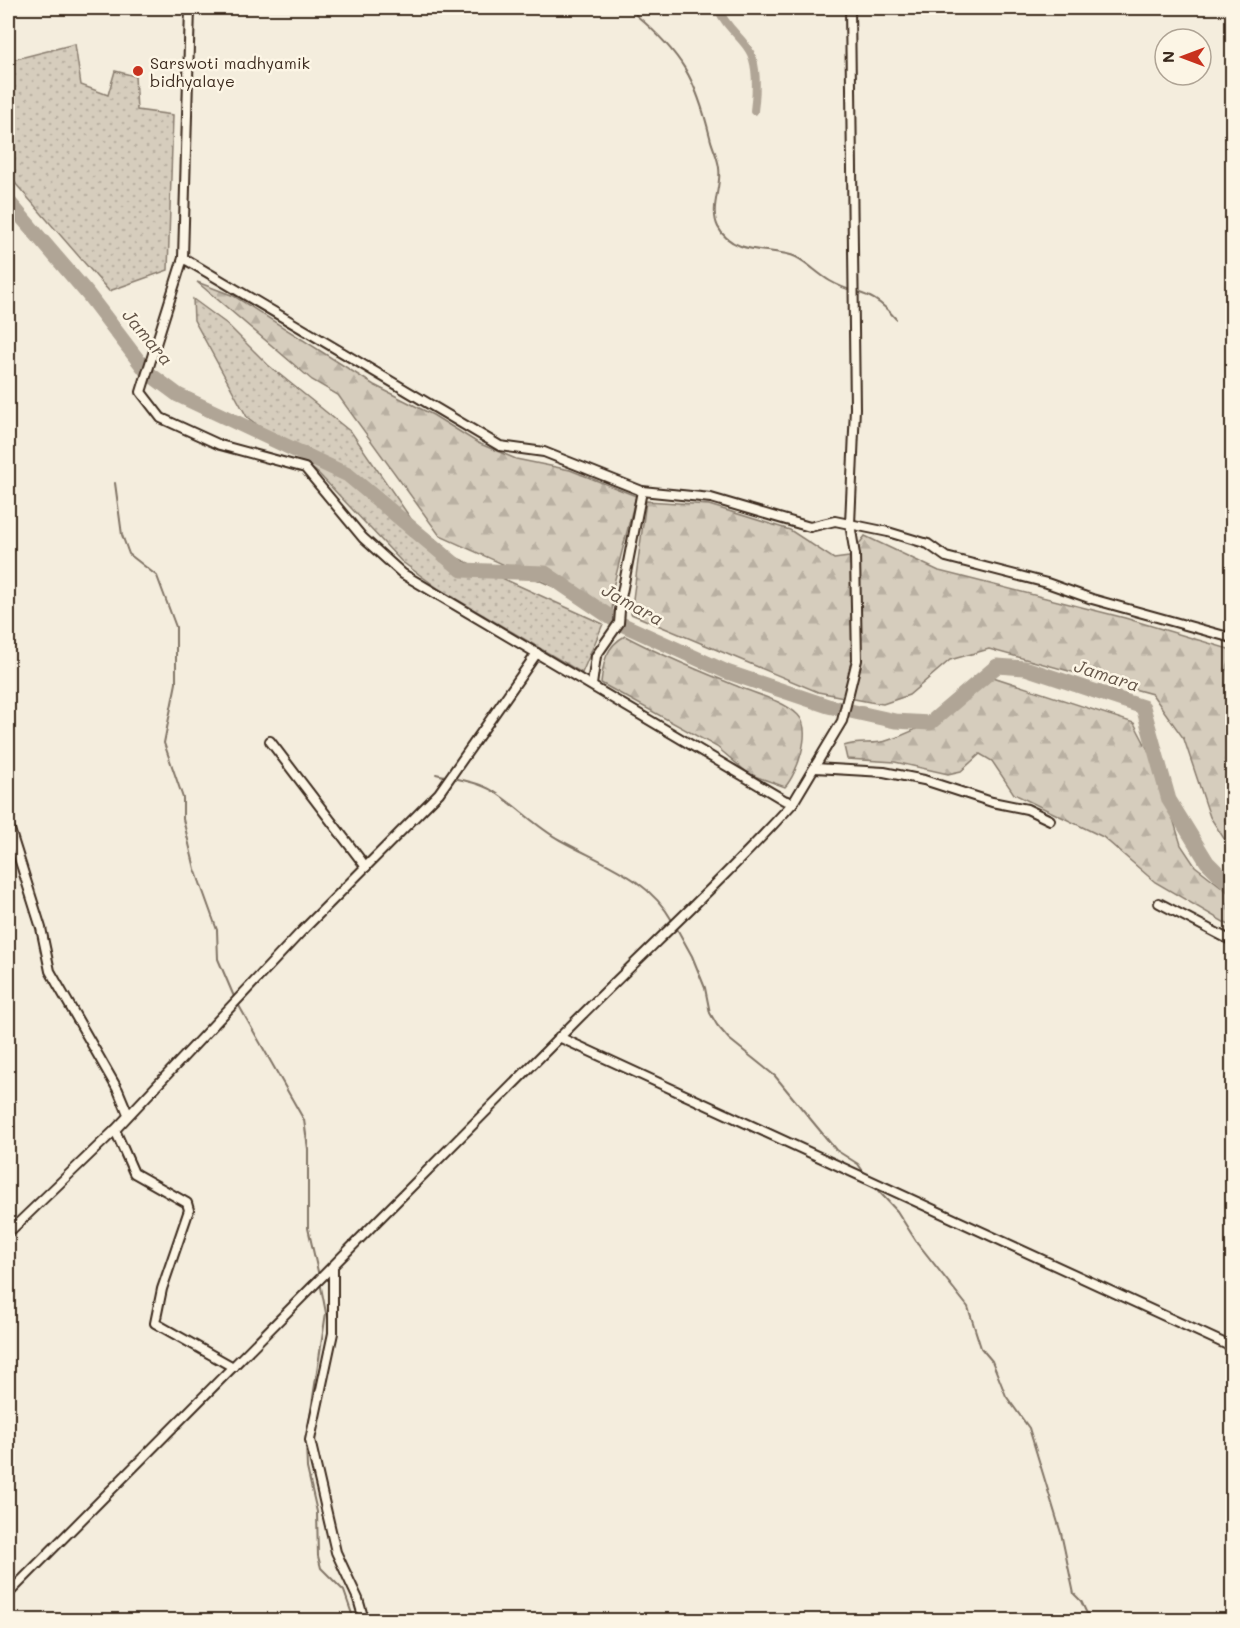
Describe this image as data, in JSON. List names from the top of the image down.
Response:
{
  "water": ["Jamara"],
  "places": ["Sarswoti madhyamik bidhyalaye"],
  "north": "left"
}
